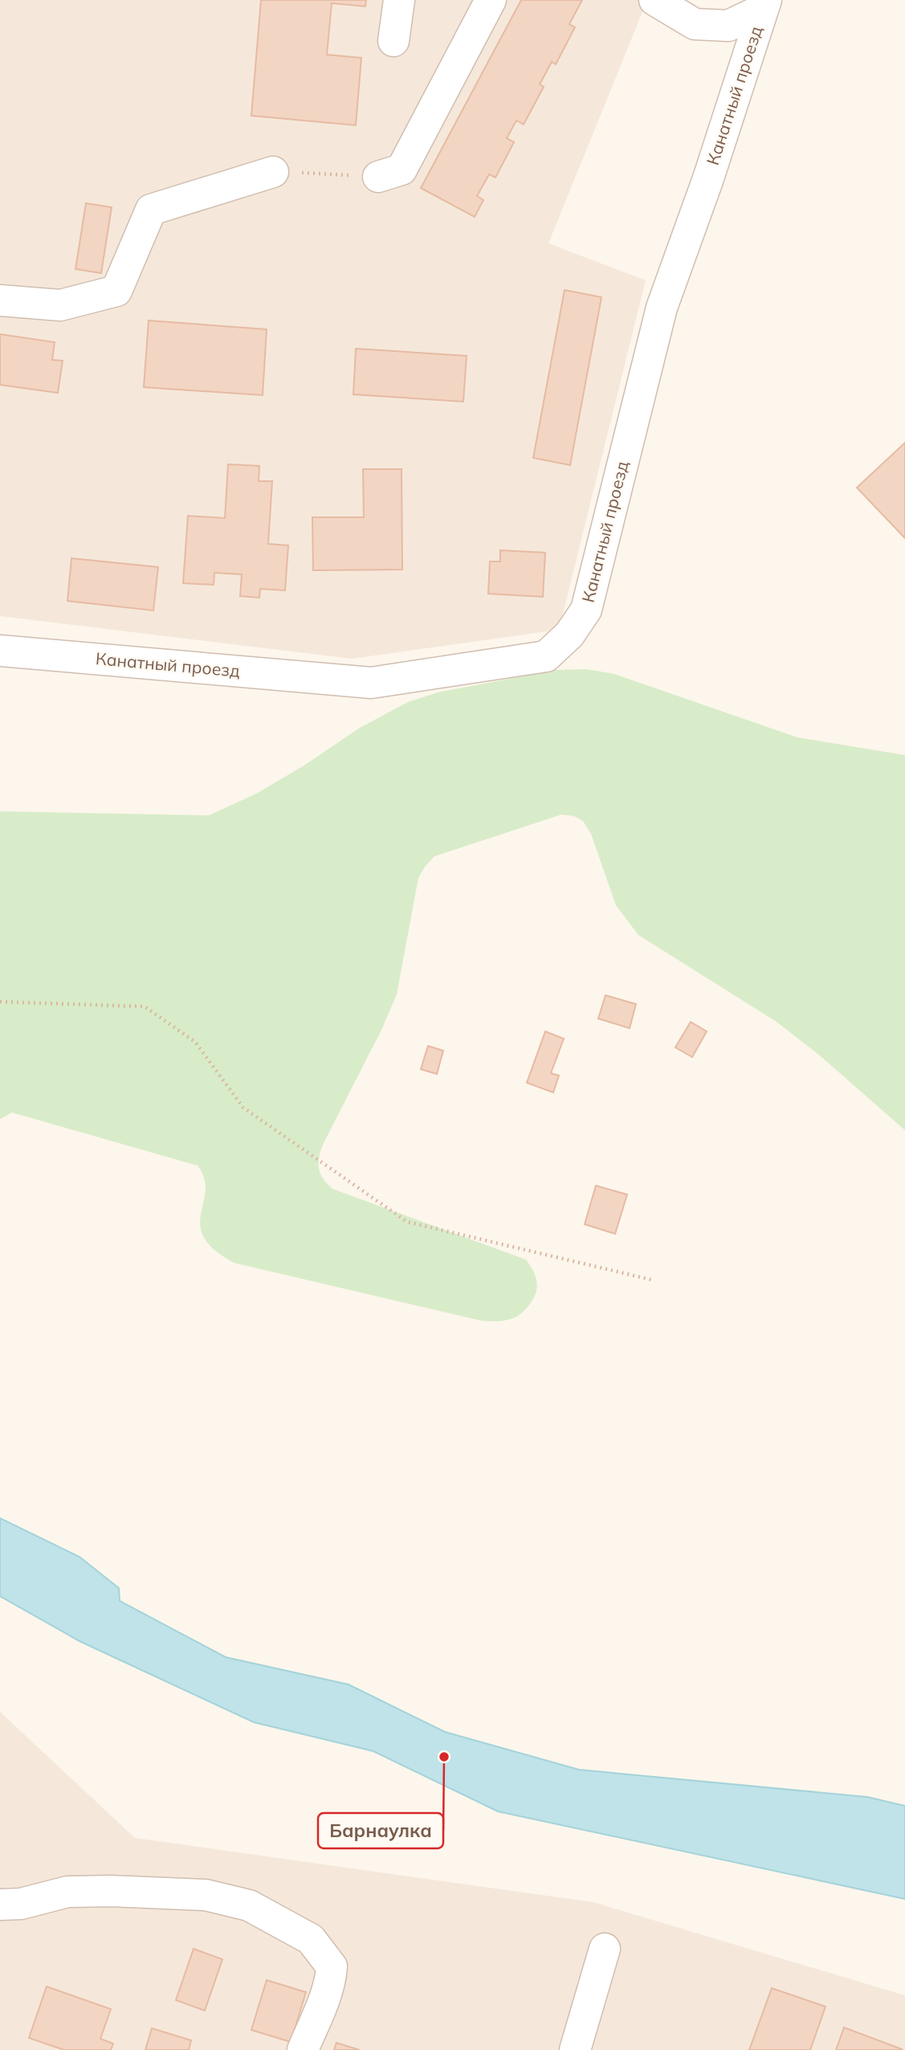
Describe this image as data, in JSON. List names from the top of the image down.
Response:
{
  "streets": {
    "street": ["Канатный проезд"]
  },
  "places": ["Барнаулка"]
}
